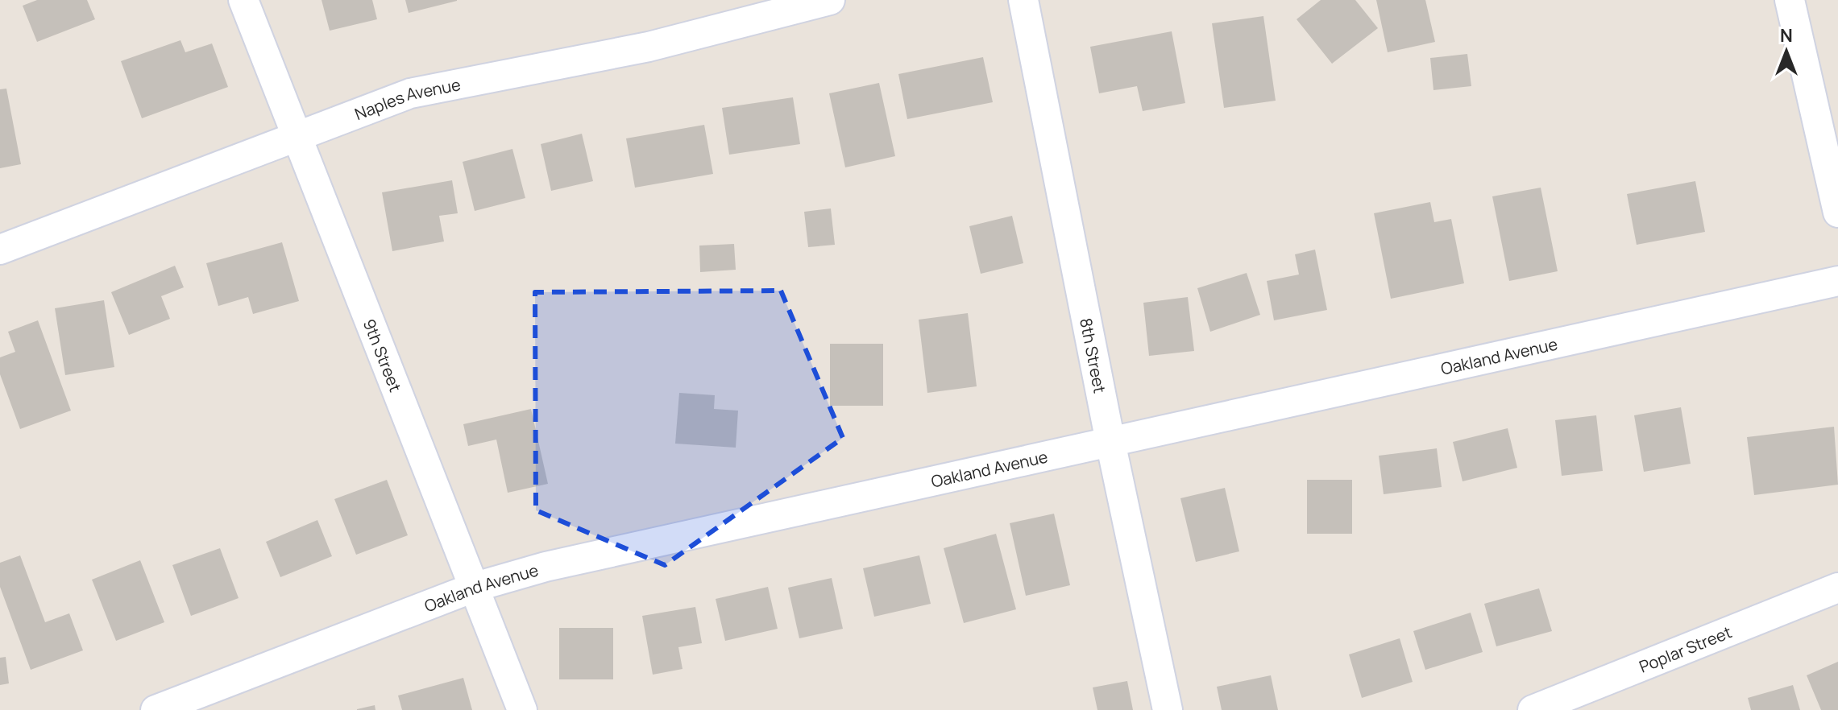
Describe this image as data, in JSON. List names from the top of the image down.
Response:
{
  "streets": {
    "street": [
      "Naples Avenue",
      "9th Street",
      "8th Street",
      "Oakland Avenue",
      "Poplar Street"
    ]
  },
  "crossings": [
    ["Naples Avenue", "9th Street"],
    ["9th Street", "Oakland Avenue"],
    ["8th Street", "Oakland Avenue"]
  ],
  "north": "top"
}
